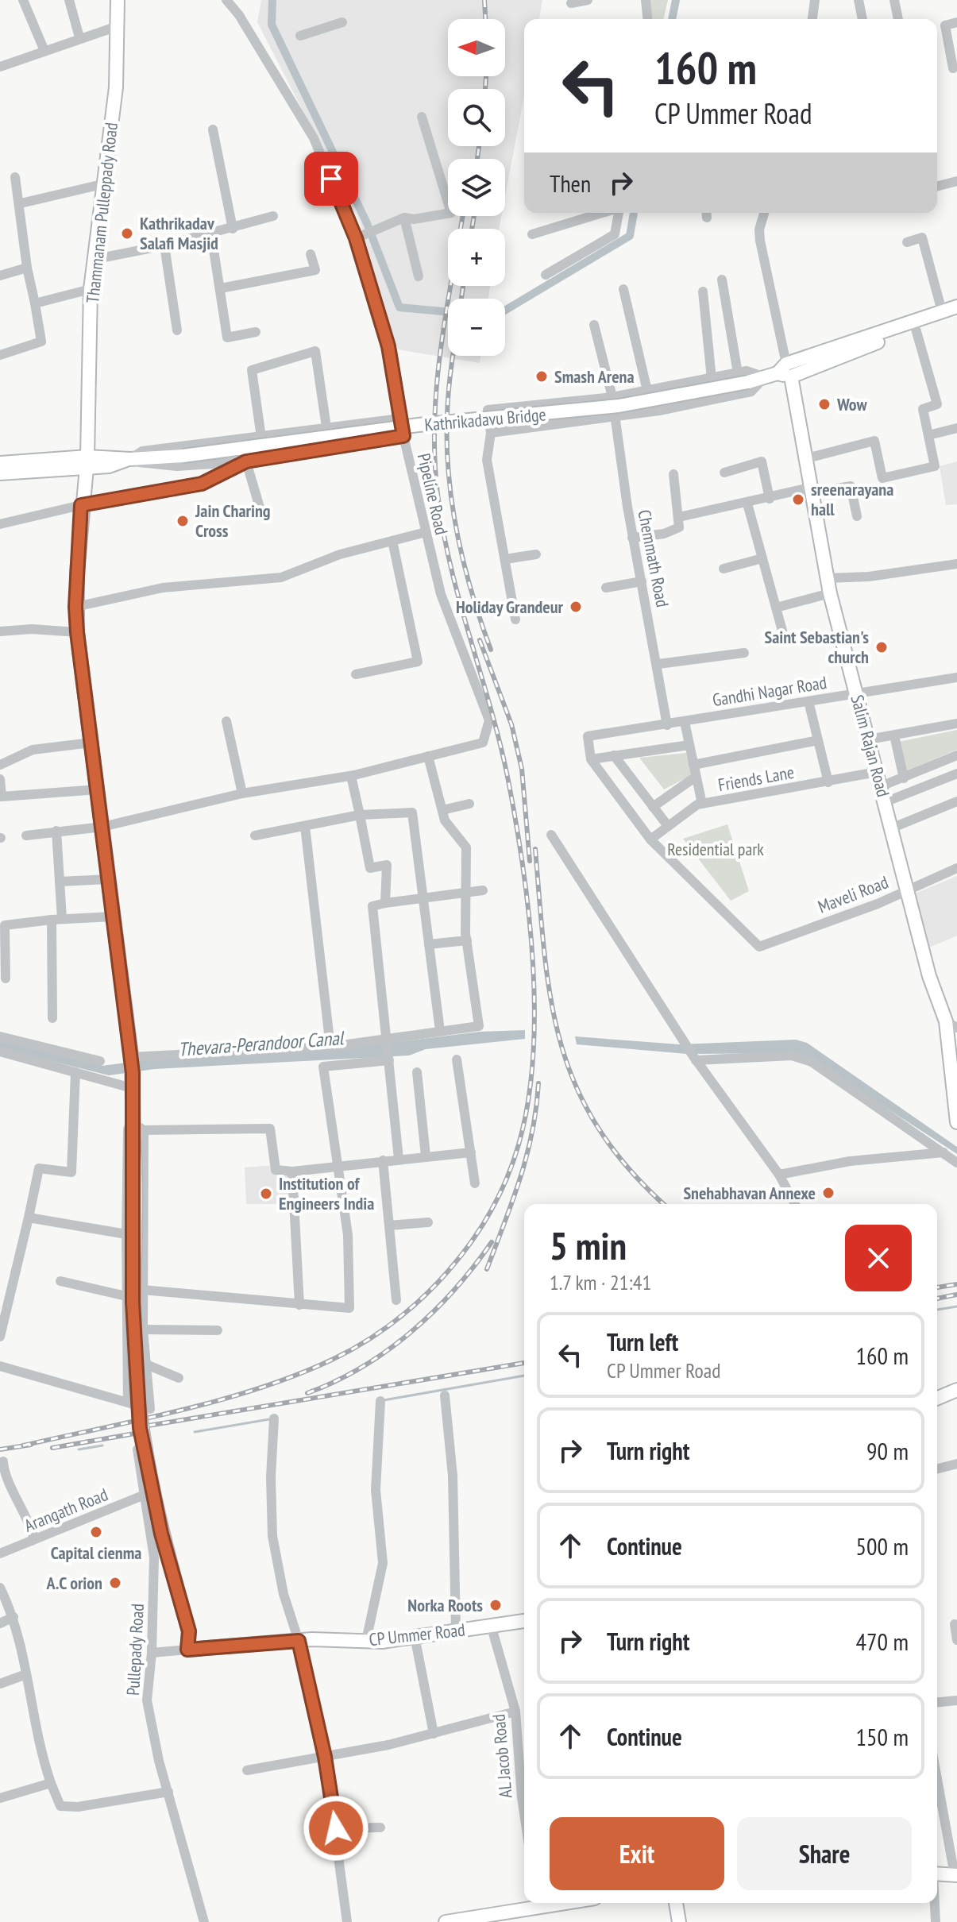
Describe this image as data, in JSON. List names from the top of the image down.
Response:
{
  "streets": {
    "main road": [
      "Thammanam Pulleppady Road",
      "Kathrikadavu Bridge",
      "Salim Rajan Road",
      "CP Ummer Road"
    ],
    "street": [
      "Pipeline Road",
      "Chemmath Road",
      "Gandhi Nagar Road",
      "Friends Lane",
      "Maveli Road",
      "Arangath Road",
      "Pullepady Road",
      "AL Jacob Road"
    ]
  },
  "crossings": [
    ["Thammanam Pulleppady Road", "Kathrikadavu Bridge"],
    ["Thammanam Pulleppady Road", "CP Ummer Road"],
    ["Kathrikadavu Bridge", "Salim Rajan Road"],
    ["Chemmath Road", "Gandhi Nagar Road"],
    ["Gandhi Nagar Road", "Salim Rajan Road"],
    ["Salim Rajan Road", "Friends Lane"],
    ["Salim Rajan Road", "Maveli Road"],
    ["Friends Lane", "Maveli Road"],
    ["Arangath Road", "Pullepady Road"],
    ["CP Ummer Road", "Pullepady Road"],
    ["CP Ummer Road", "AL Jacob Road"]
  ],
  "water": ["Thevara-Perandoor Canal"],
  "parks": ["Residential park"],
  "places": [
    "Kathrikadav Salafi Masjid",
    "Smash Arena",
    "Wow",
    "sreenarayana hall",
    "Jain Charing Cross",
    "Holiday Grandeur",
    "Saint Sebastian's church",
    "Snehabhavan Annexe",
    "Institution of Engineers India",
    "Capital cienma",
    "A.C orion",
    "Norka Roots"
  ],
  "north": "left",
  "page": {
    "map_buttons": ["+", "−"],
    "turn": ["160 m", "CP Ummer Road"],
    "then": "Then",
    "heading": ["5 min", "1.7 km · 21:41"],
    "list": [
      {
        "name": "Turn left",
        "note": "CP Ummer Road",
        "value": "160 m"
      },
      {
        "name": "Turn right",
        "value": "90 m"
      },
      {
        "name": "Continue",
        "value": "500 m"
      },
      {
        "name": "Turn right",
        "value": "470 m"
      },
      {
        "name": "Continue",
        "value": "150 m"
      }
    ],
    "buttons": ["Exit", "Share"]
  }
}
